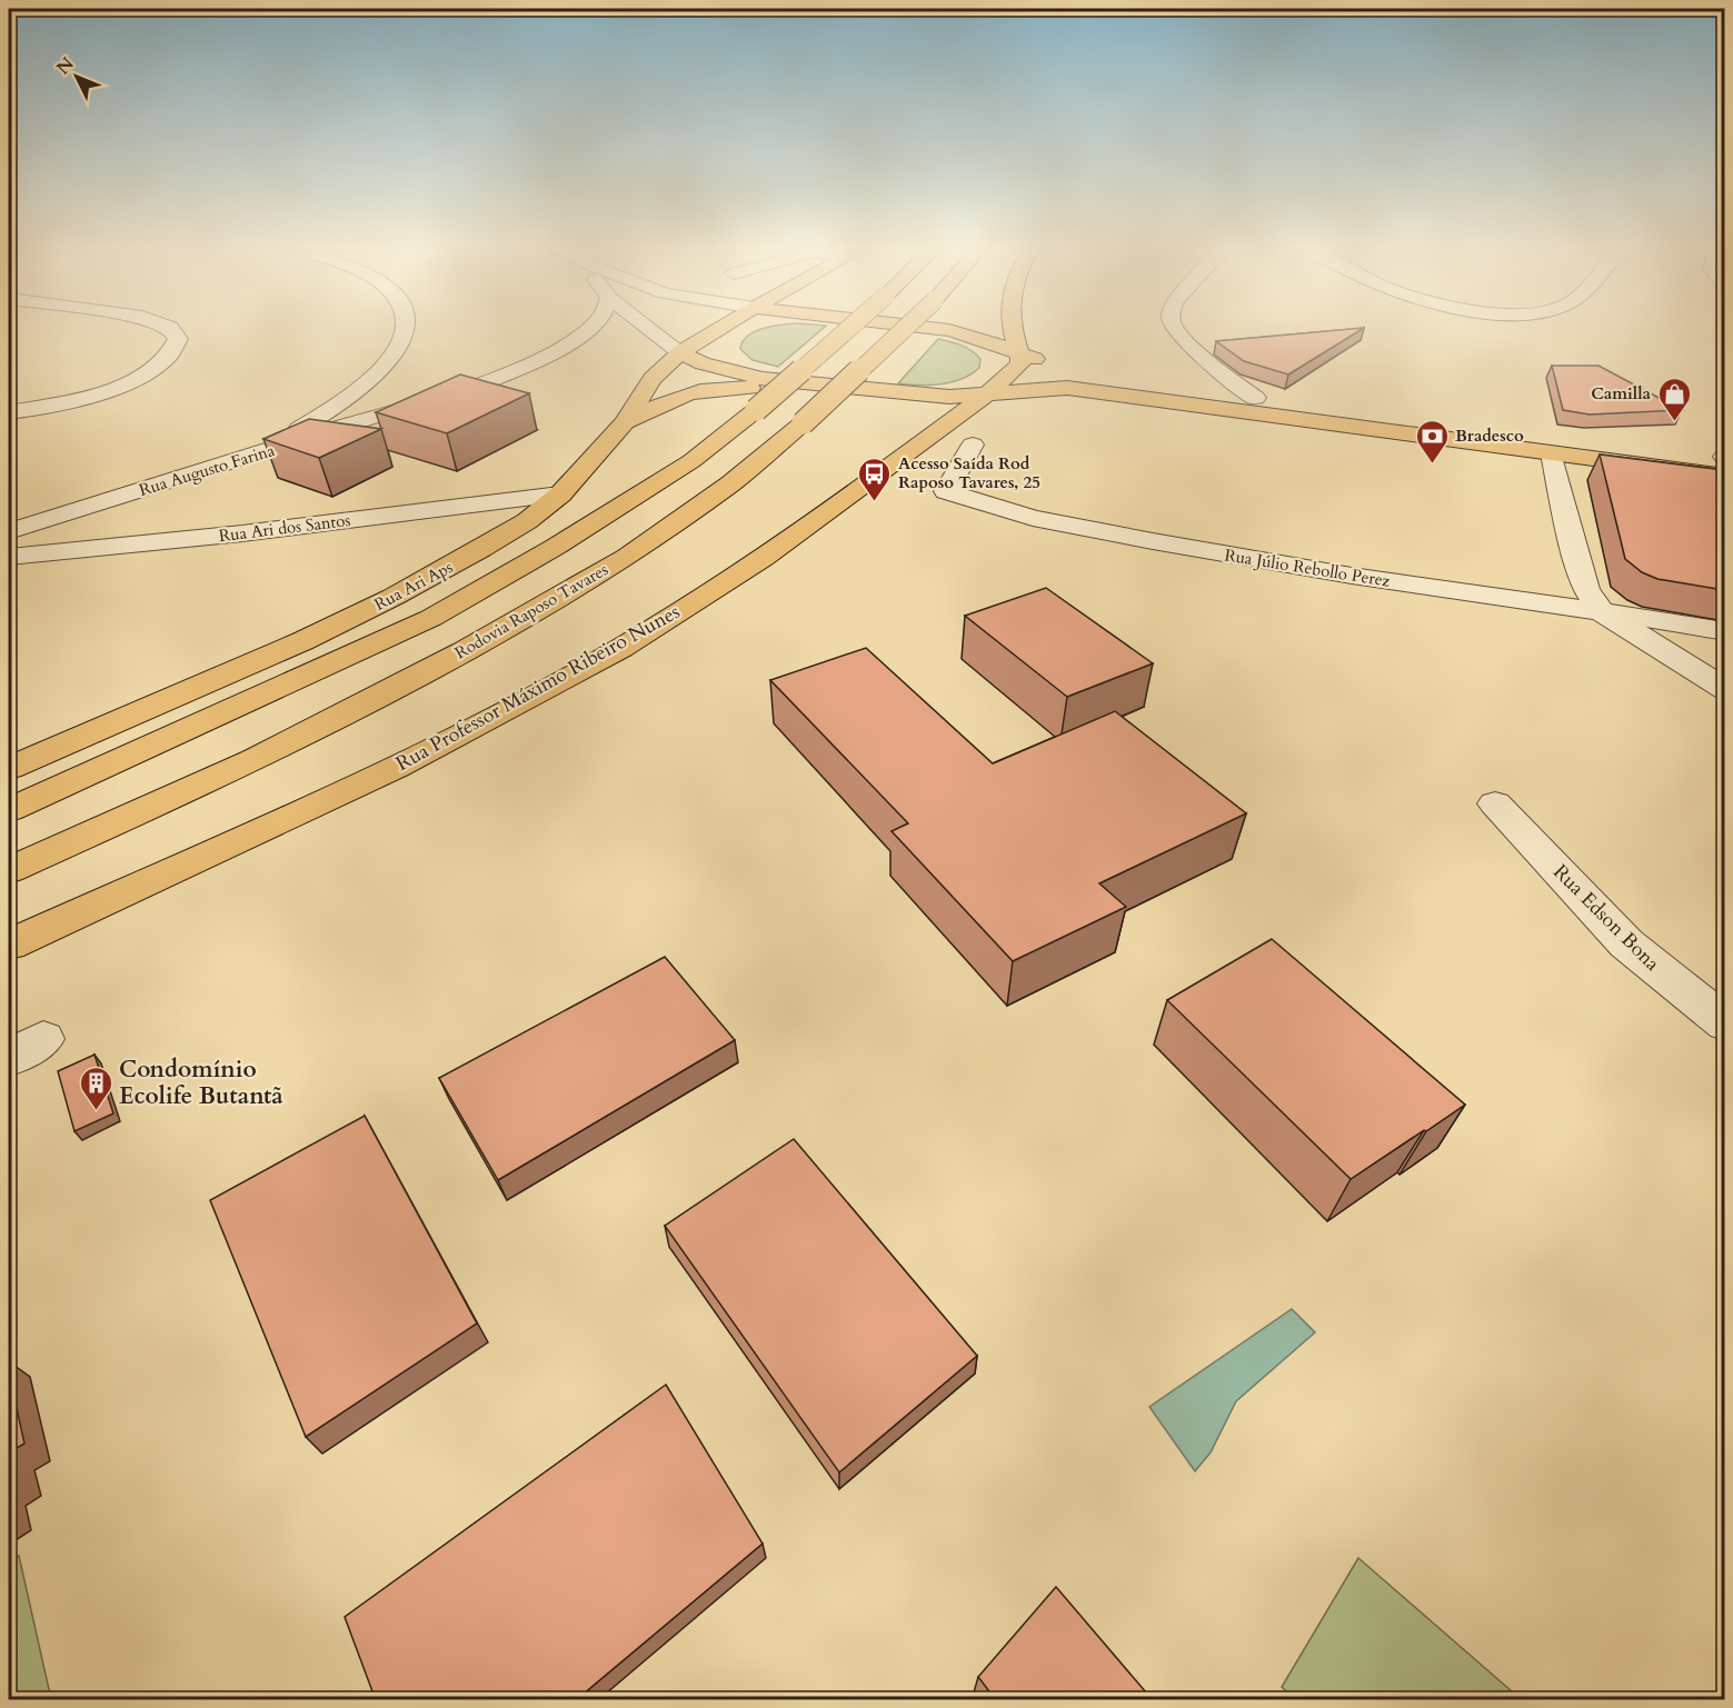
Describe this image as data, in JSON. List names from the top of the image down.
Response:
{
  "streets": {
    "main road": ["Rua Ari Aps", "Rodovia Raposo Tavares", "Rua Professor Máximo Ribeiro Nunes"],
    "street": [
      "Rua Augusto Farina",
      "Rua Ari dos Santos",
      "Rua Júlio Rebollo Perez",
      "Rua Edson Bona"
    ]
  },
  "crossings": [
    ["Rua Ari dos Santos", "Rua Ari Aps"]
  ],
  "places": {
    "shop": ["Camilla"],
    "bank": ["Bradesco"],
    "bus stop": ["Acesso Saída Rod Raposo Tavares, 25"],
    "building": ["Condomínio Ecolife Butantã"]
  },
  "north": "top left"
}
